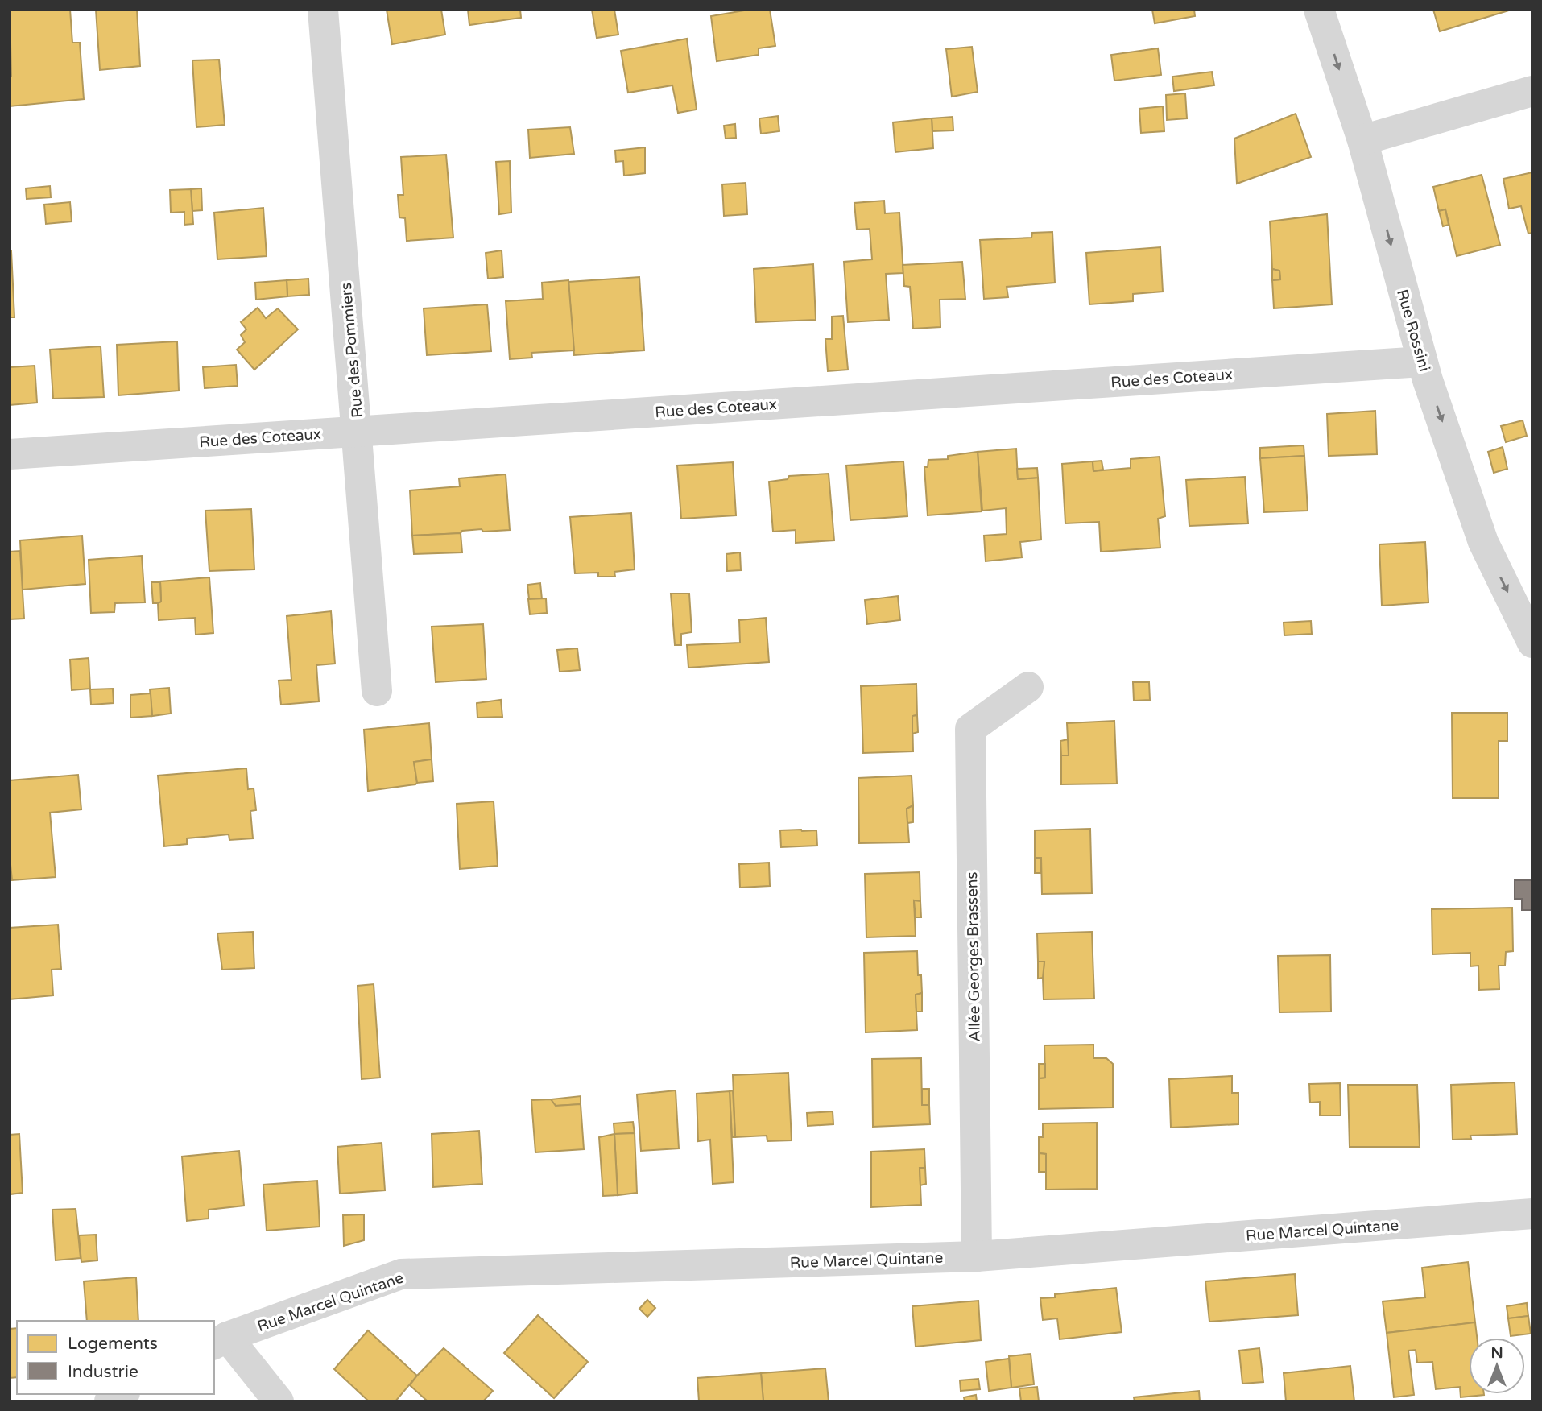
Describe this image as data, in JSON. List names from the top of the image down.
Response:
{
  "streets": {
    "street": [
      "Rue Rossini",
      "Rue des Pommiers",
      "Rue des Coteaux",
      "Allée Georges Brassens",
      "Rue Marcel Quintane"
    ]
  },
  "crossings": [
    ["Rue Rossini", "Rue des Coteaux"],
    ["Rue des Pommiers", "Rue des Coteaux"],
    ["Allée Georges Brassens", "Rue Marcel Quintane"]
  ],
  "one_way": ["Rue Rossini"],
  "legend": ["Logements", "Industrie"],
  "north": "top"
}
